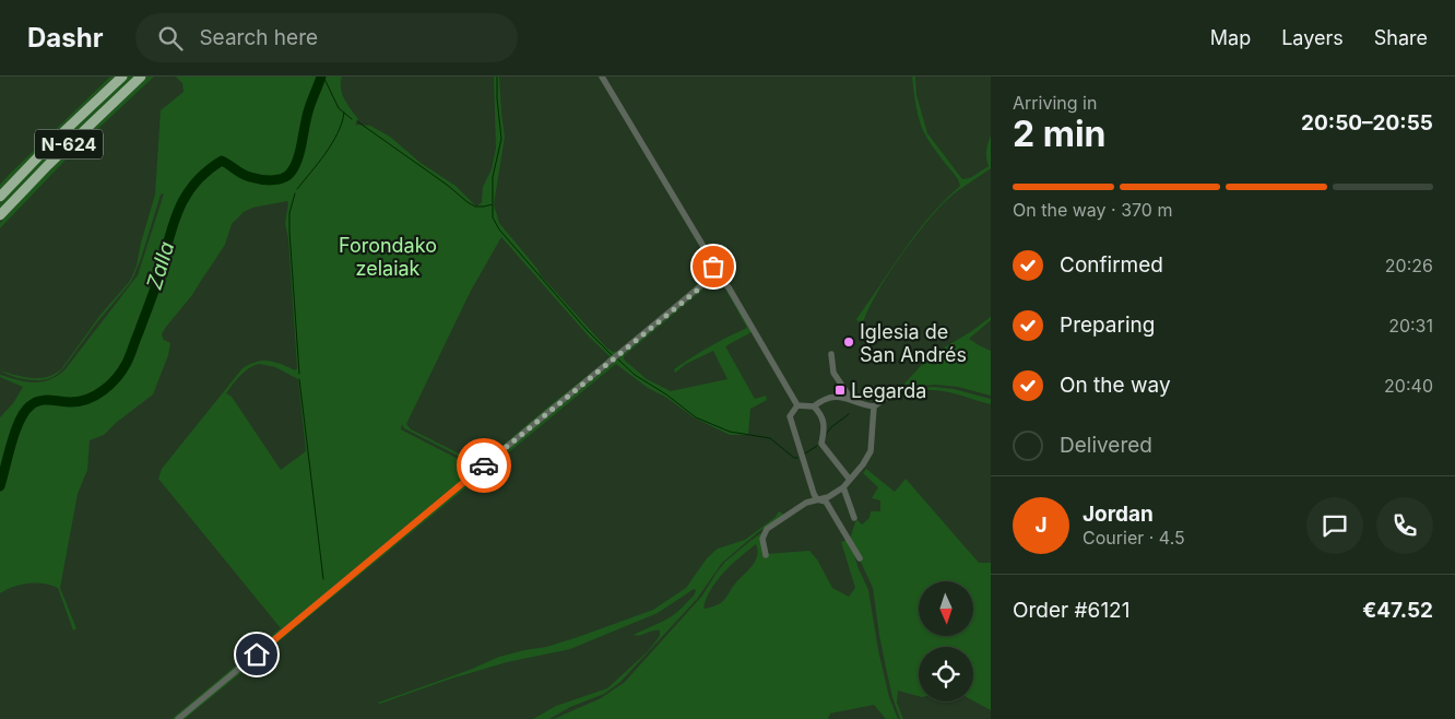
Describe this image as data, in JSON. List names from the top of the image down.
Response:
{
  "streets": {
    "highway": ["N-624"]
  },
  "water": ["Zalla"],
  "parks": ["Forondako zelaiak"],
  "places": {
    "other": ["Iglesia de San Andrés"],
    "transit": ["Legarda"]
  },
  "north": "bottom",
  "page": {
    "header": "Dashr",
    "search": "Search here",
    "nav": ["Map", "Layers", "Share"],
    "heading": ["2 min", "Arriving in", "20:50–20:55"],
    "panel": [
      "Jordan",
      "Courier · 4.5",
      "Order #6121",
      "€47.52"
    ],
    "bar": "On the way · 370 m",
    "list": [
      ["Confirmed", "20:26"],
      ["Preparing", "20:31"],
      ["On the way", "20:40"],
      "Delivered"
    ],
    "round": "J"
  }
}
